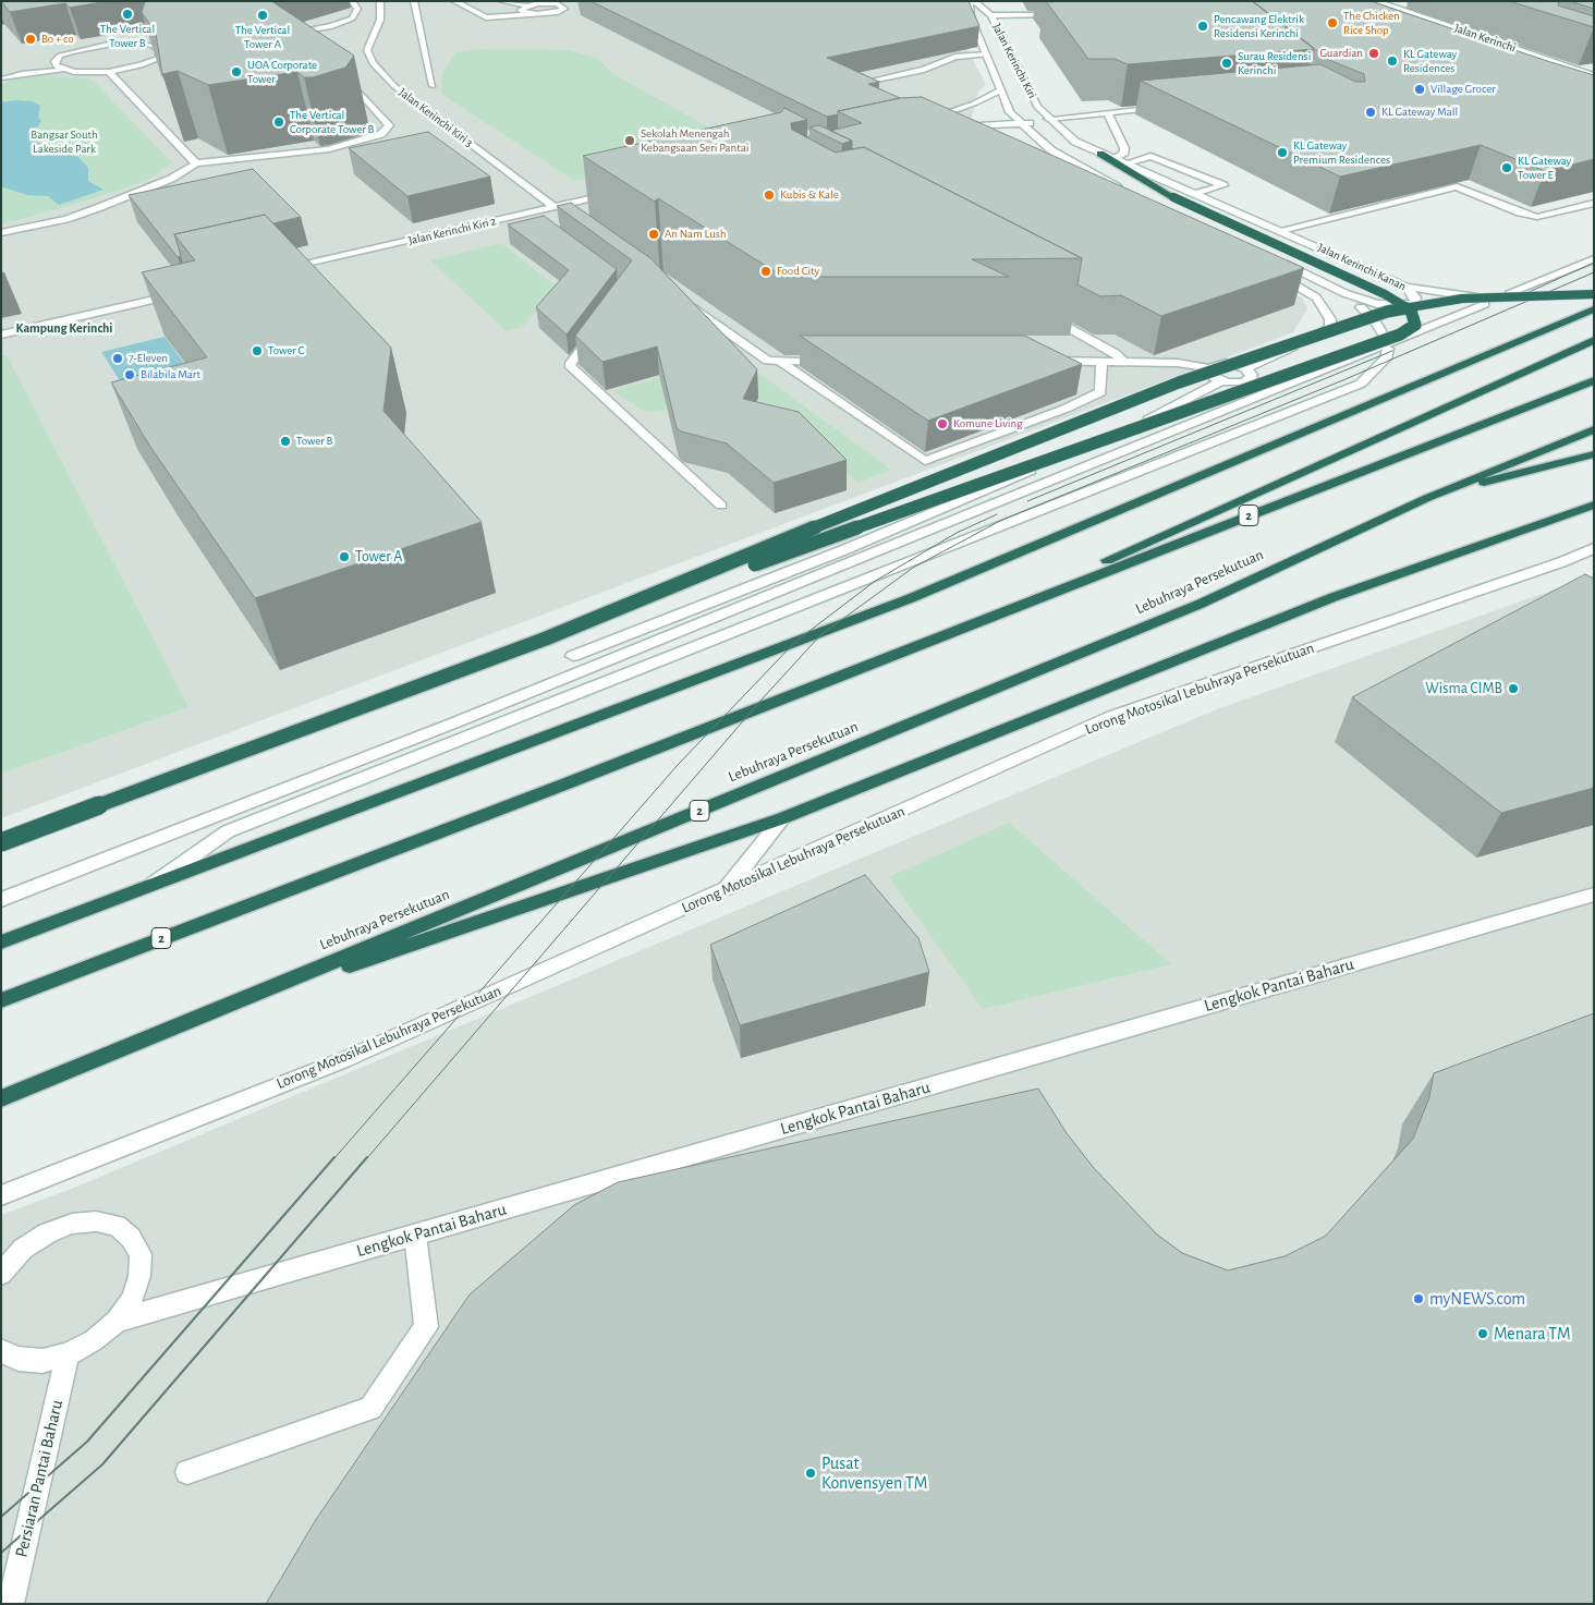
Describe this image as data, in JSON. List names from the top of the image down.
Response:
{
  "streets": {
    "highway": ["2", "Lebuhraya Persekutuan"],
    "street": [
      "Jalan Kerinchi",
      "Jalan Kerinchi Kiri",
      "Jalan Kerinchi Kiri 3",
      "Jalan Kerinchi Kiri 2",
      "Jalan Kerinchi Kanan",
      "Lorong Motosikal Lebuhraya Persekutuan",
      "Lengkok Pantai Baharu",
      "Persiaran Pantai Baharu"
    ]
  },
  "crossings": [
    ["Jalan Kerinchi Kiri", "Jalan Kerinchi Kanan"],
    ["Jalan Kerinchi Kiri 3", "Jalan Kerinchi Kiri 2"]
  ],
  "districts": ["Kampung Kerinchi"],
  "parks": ["Bangsar South Lakeside Park"],
  "places": [
    "The Vertical Tower B",
    "The Vertical Tower A",
    "The Chicken Rice Shop",
    "Pencawang Elektrik Residensi Kerinchi",
    "Bo + co",
    "Guardian",
    "KL Gateway Residences",
    "Surau Residensi Kerinchi",
    "UOA Corporate Tower",
    "Village Grocer",
    "KL Gateway Mall",
    "The Vertical Corporate Tower B",
    "Sekolah Menengah Kebangsaan Seri Pantai",
    "KL Gateway Premium Residences",
    "KL Gateway Tower E",
    "Kubis & Kale",
    "An Nam Lush",
    "Food City",
    "Tower C",
    "7-Eleven",
    "Bilabila Mart",
    "Komune Living",
    "Tower B",
    "Tower A",
    "Wisma CIMB",
    "myNEWS.com",
    "Menara TM",
    "Pusat Konvensyen TM"
  ]
}
